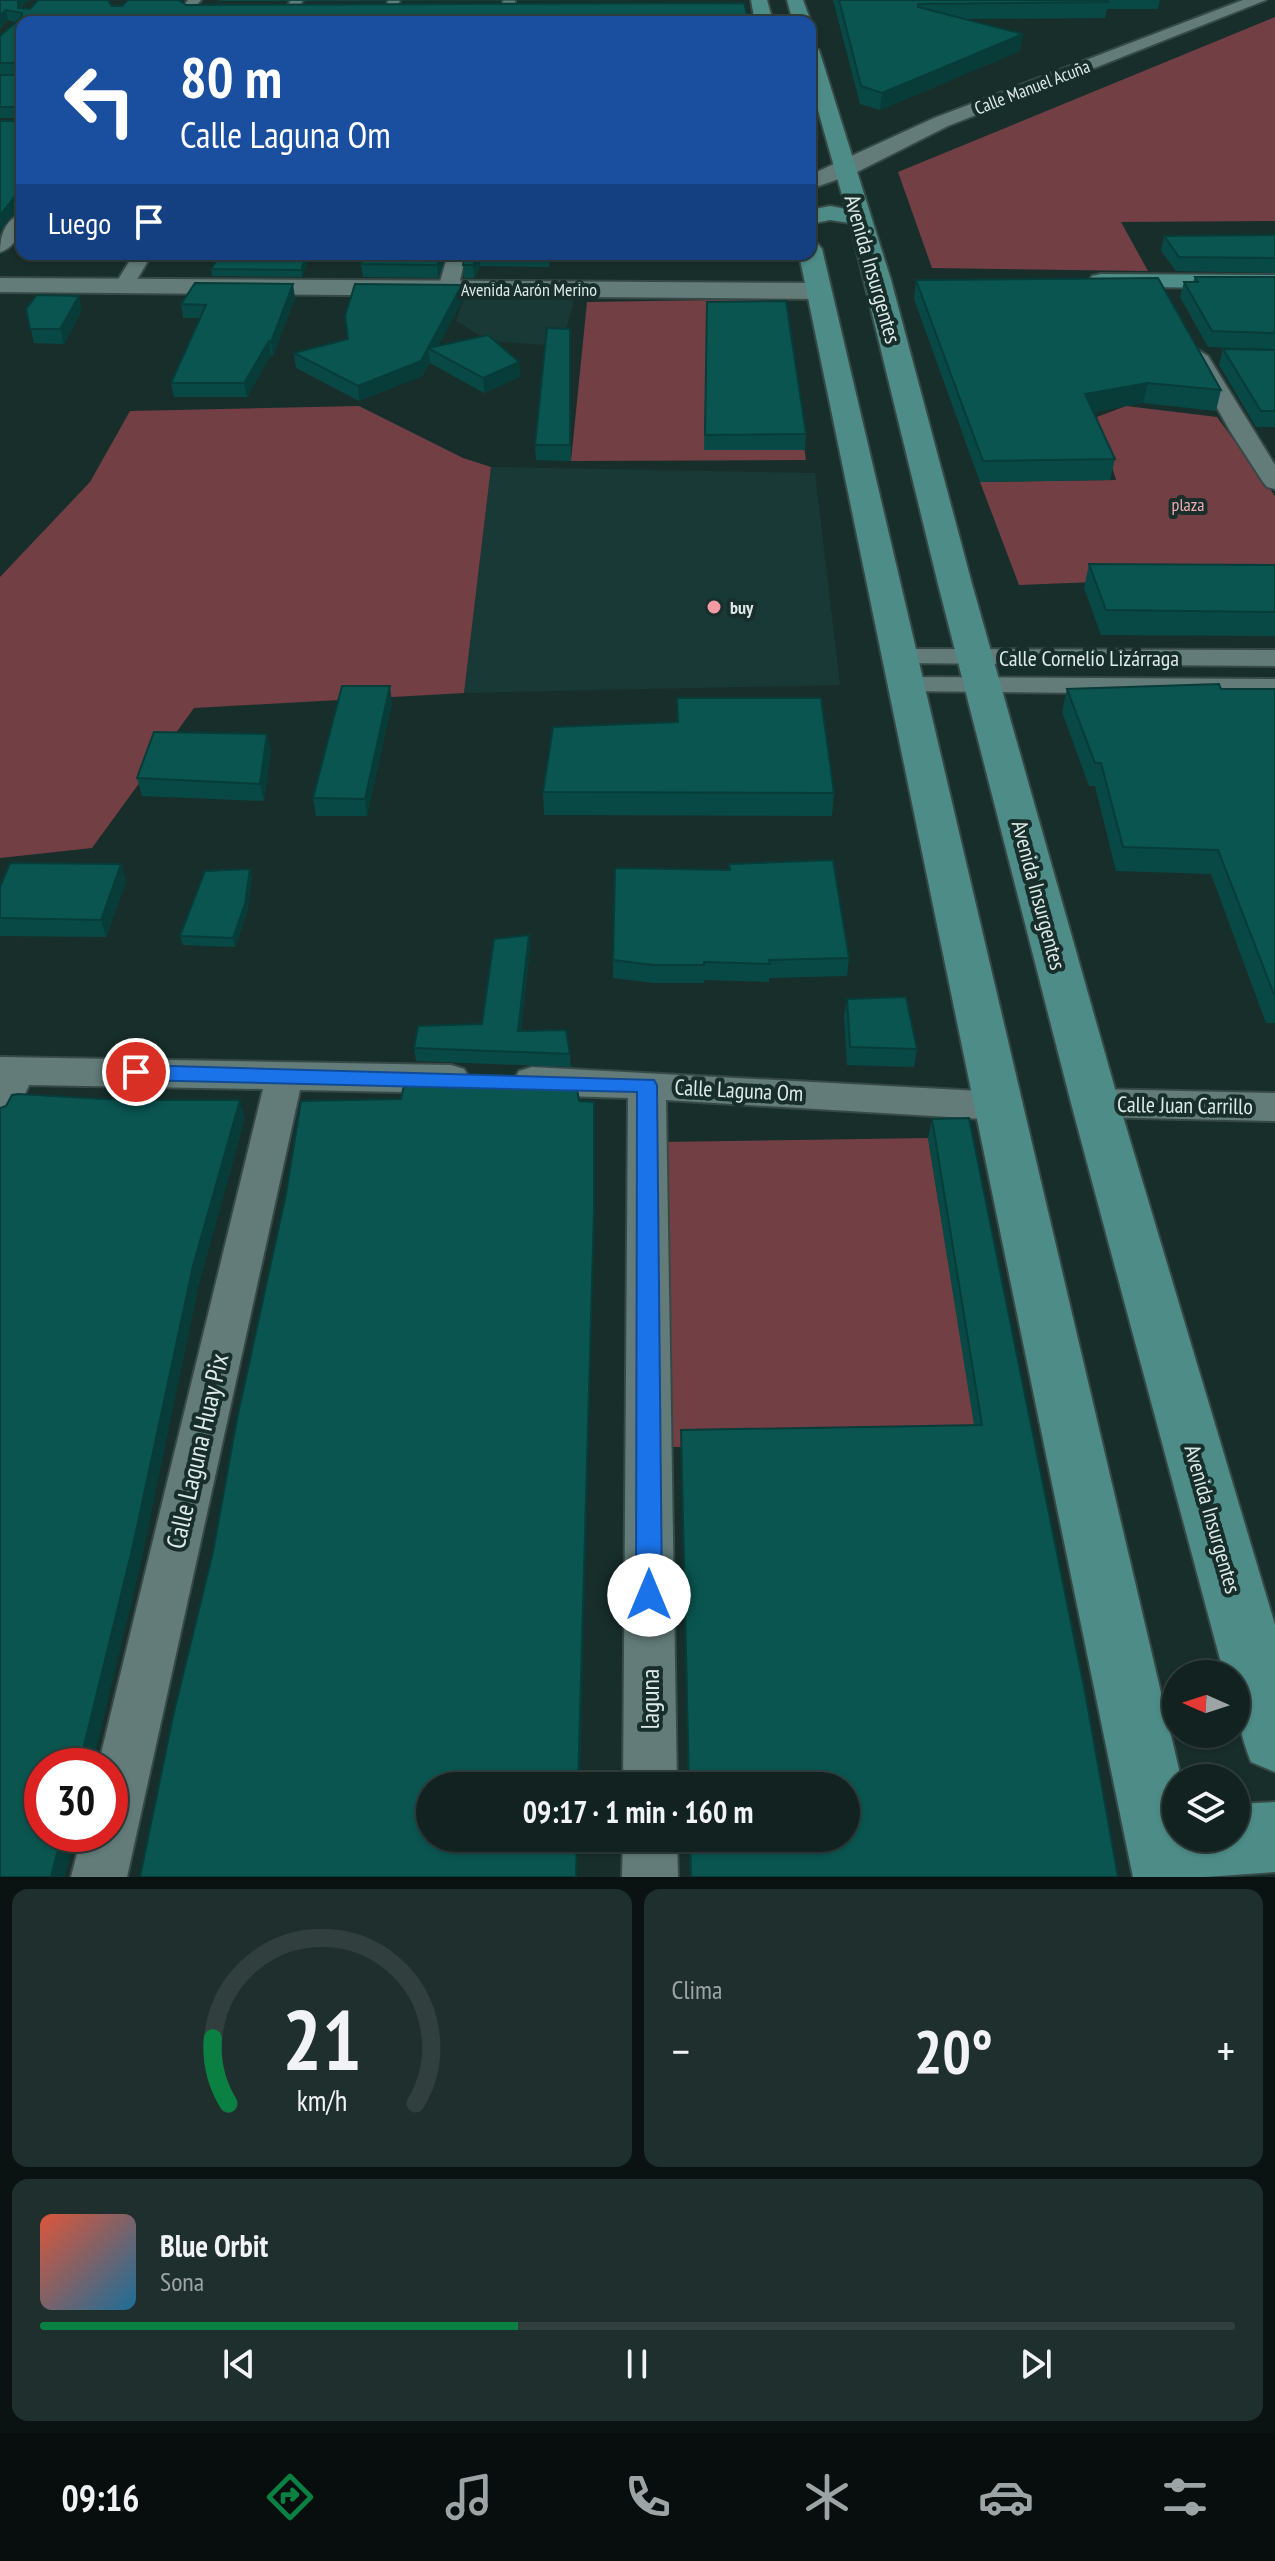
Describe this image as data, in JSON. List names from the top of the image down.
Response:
{
  "streets": {
    "main road": ["Calle Manuel Acuña", "Avenida Insurgentes", "Avenida Aarón Merino"],
    "street": [
      "Calle Cornelio Lizárraga",
      "Calle Laguna Om",
      "Calle Juan Carrillo",
      "Calle Laguna Huay Pix",
      "laguna"
    ]
  },
  "crossings": [
    ["Calle Manuel Acuña", "Avenida Insurgentes"],
    ["Avenida Insurgentes", "Calle Cornelio Lizárraga"],
    ["Avenida Insurgentes", "Calle Juan Carrillo"],
    ["Calle Laguna Om", "Calle Laguna Huay Pix"],
    ["Calle Laguna Om", "laguna"]
  ],
  "parks": ["plaza"],
  "places": ["buy"],
  "north": "left",
  "page": {
    "turn": ["80 m", "Calle Laguna Om"],
    "then": "Luego",
    "limit": "30",
    "trip": "09:17 · 1 min · 160 m",
    "tile": "Clima",
    "heat": ["−", "20°", "+"],
    "song": ["Blue Orbit", "Sona"],
    "tabs": "09:16",
    "gauge": ["21", "km/h"]
  }
}
